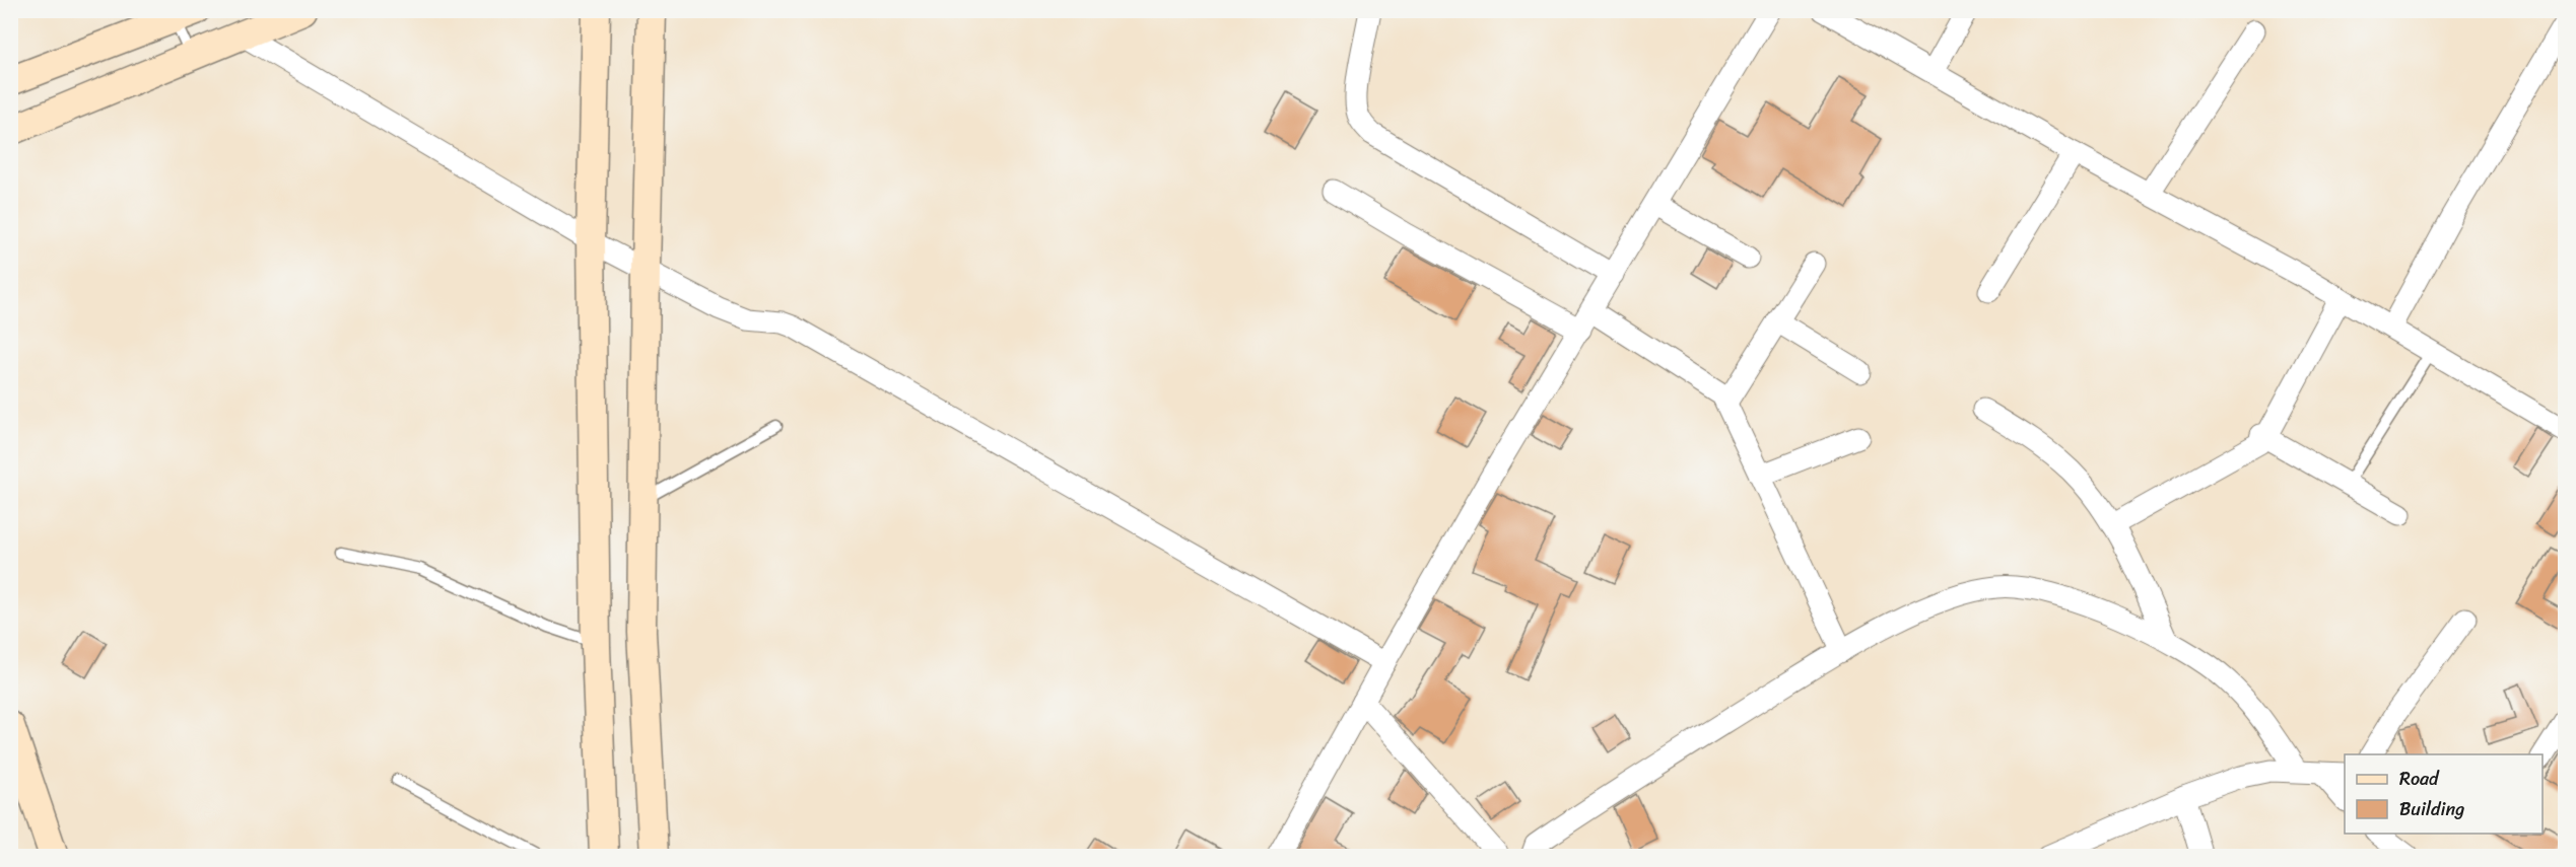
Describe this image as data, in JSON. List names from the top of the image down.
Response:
{
  "legend": ["Road", "Building"]
}
